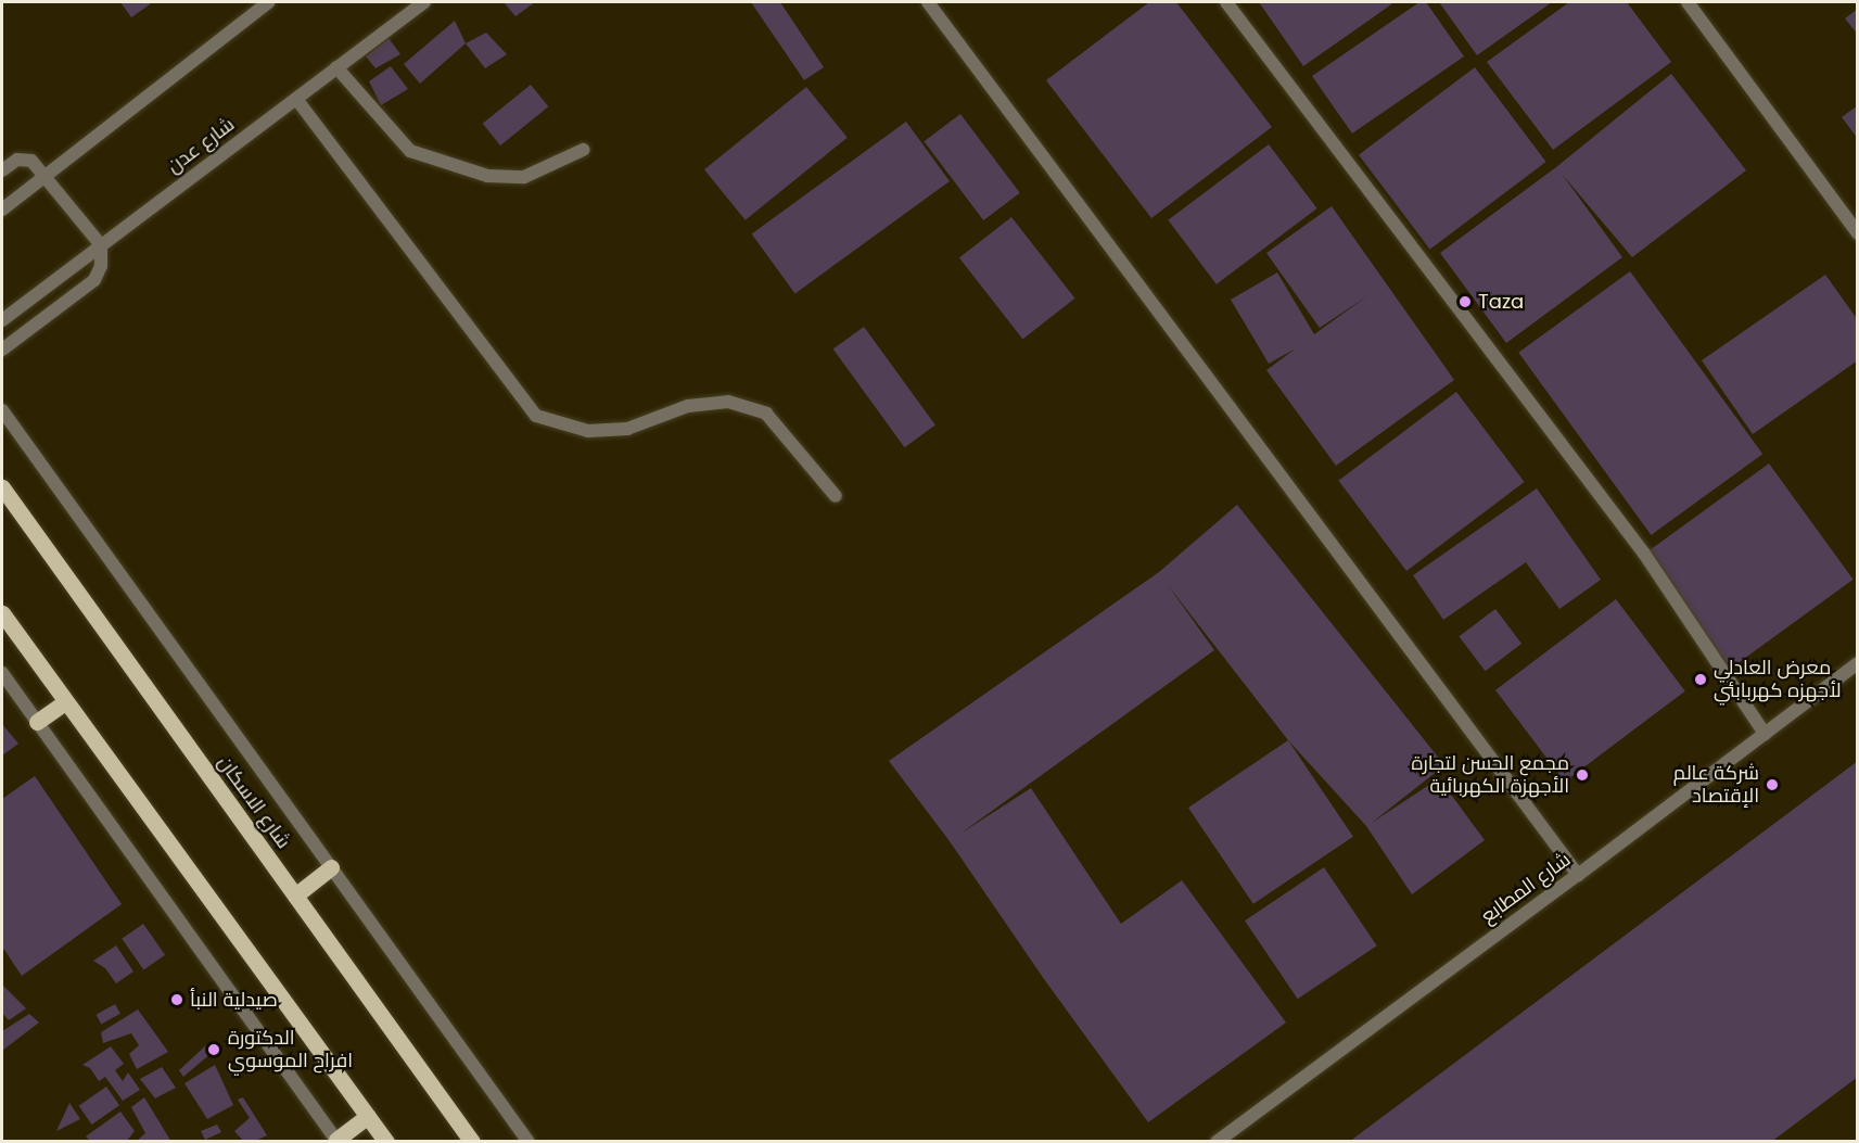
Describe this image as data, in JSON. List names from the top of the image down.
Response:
{
  "streets": {
    "main road": ["شارع الاسكان"],
    "street": ["شارع عدن", "شارع المطابع"]
  },
  "places": [
    "Taza",
    "معرض العادلي لأجهزه كهربابئي",
    "مجمع الحسن لتجارة الأجهزة الكهربائية",
    "شركة عالم الإقتصاد",
    "صيدلية النبأ",
    "الدكتورة افراح الموسوي"
  ]
}
